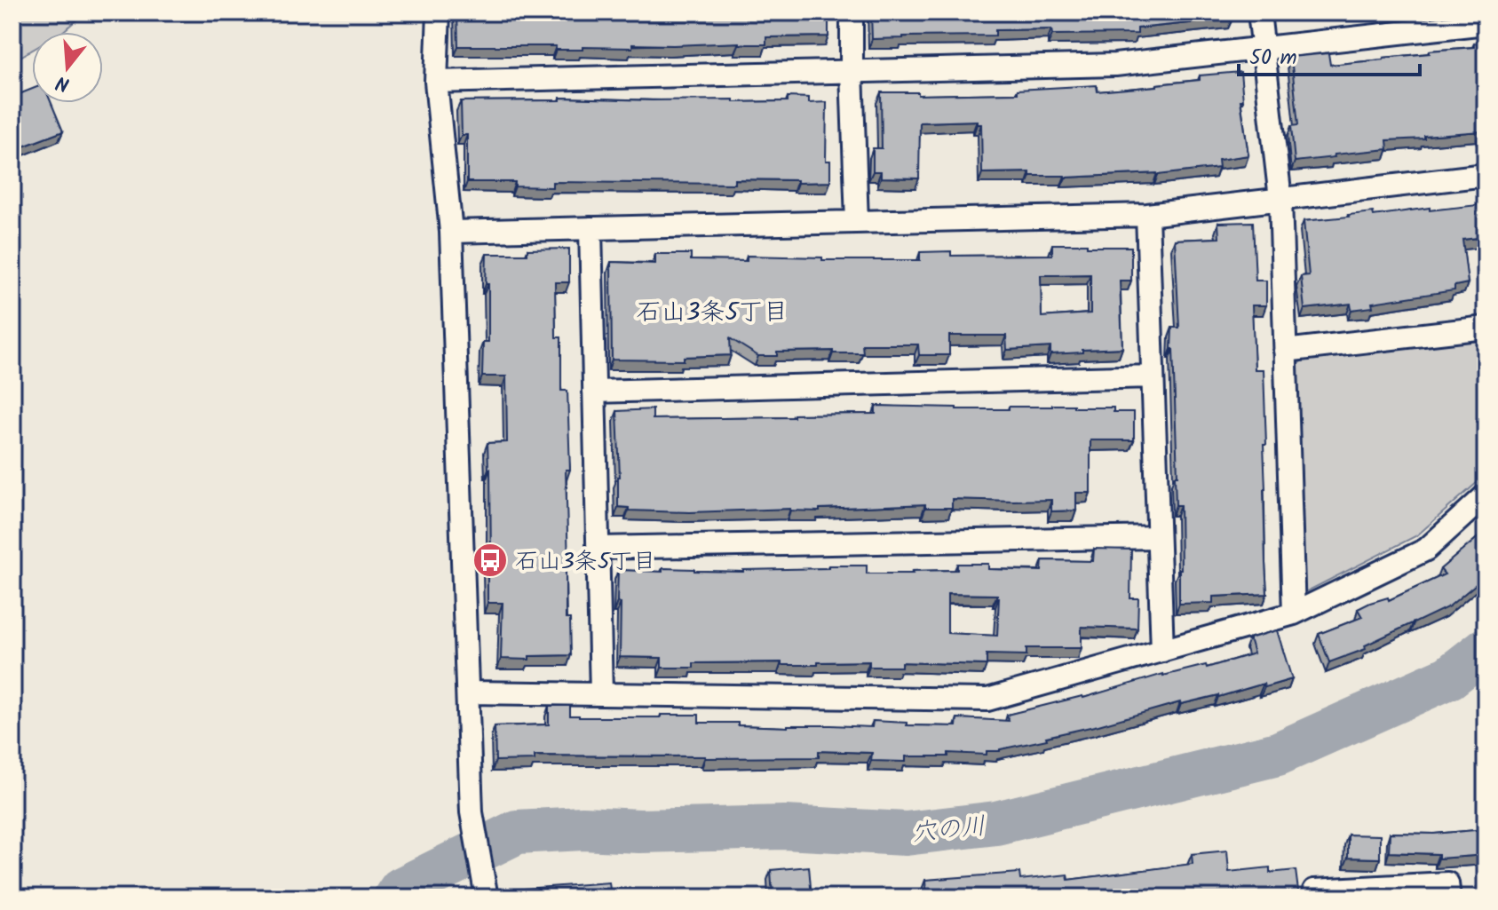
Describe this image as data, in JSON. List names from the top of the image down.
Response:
{
  "districts": ["石山3条5丁目"],
  "water": ["穴の川"],
  "places": {
    "bus stop": ["石山3条5丁目"]
  },
  "scale_bar": "50 m",
  "north": "bottom"
}
